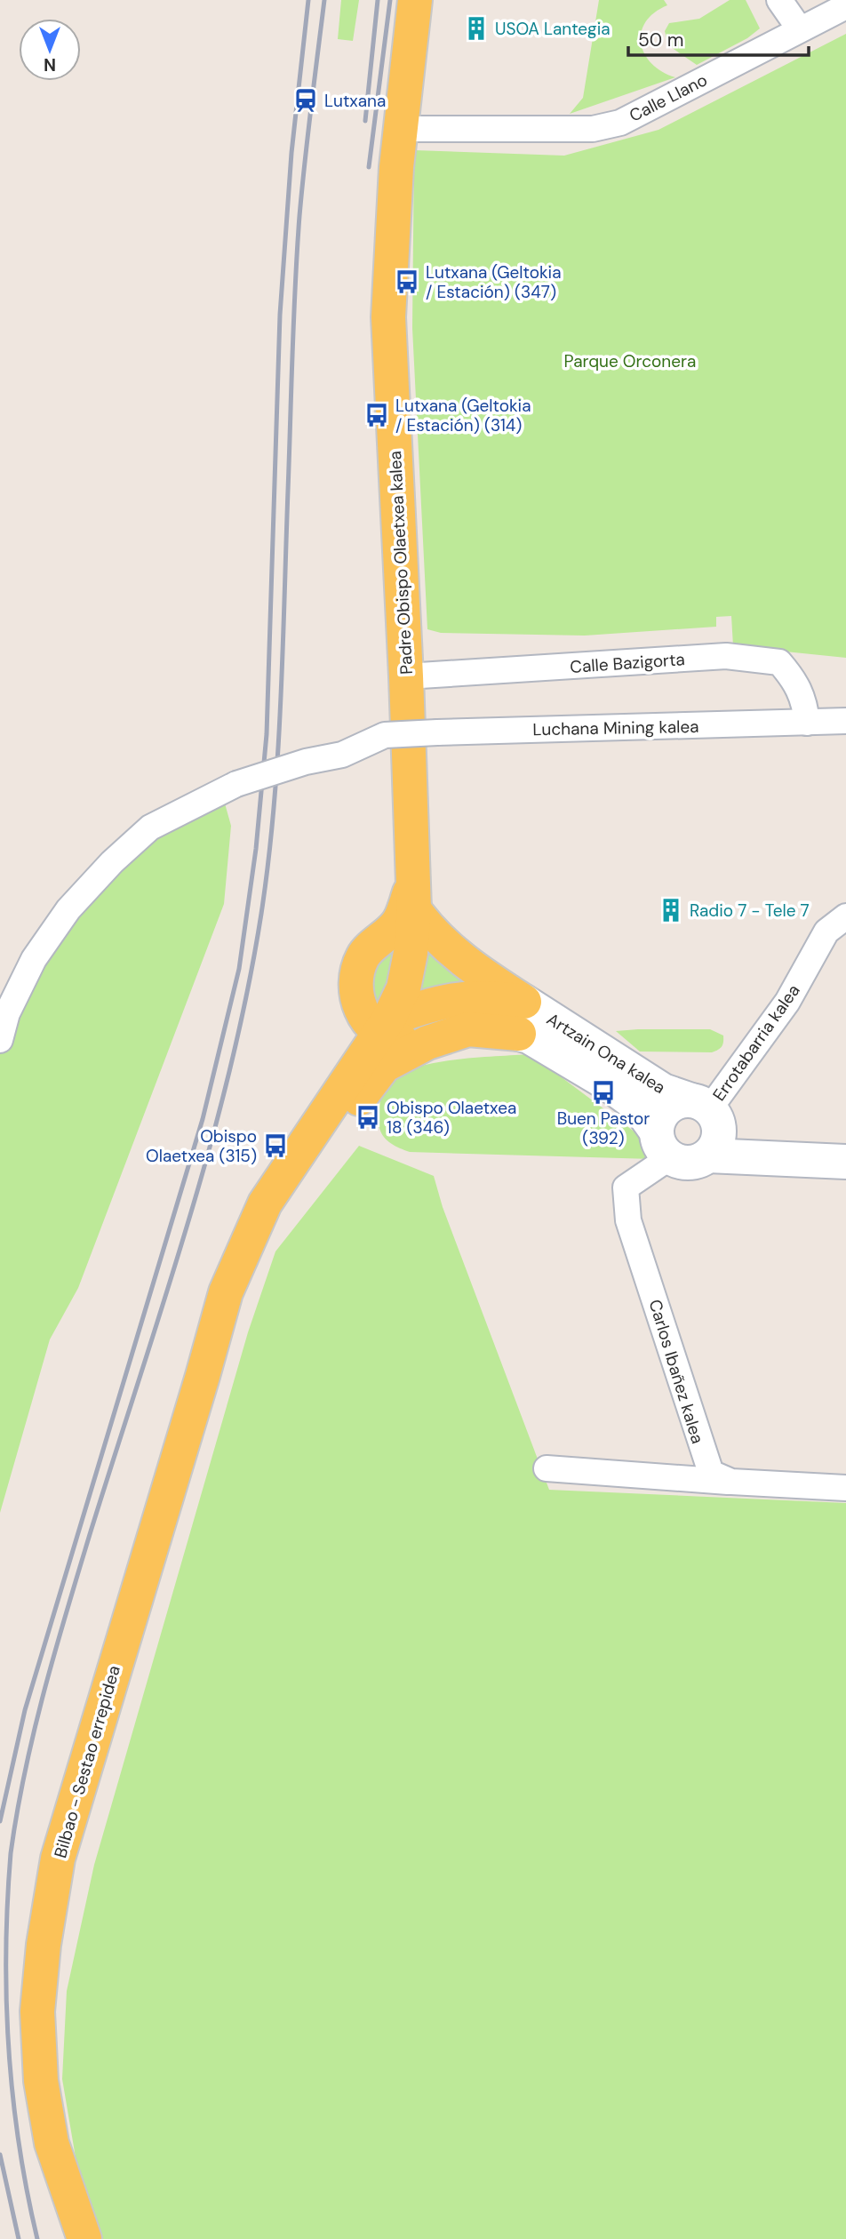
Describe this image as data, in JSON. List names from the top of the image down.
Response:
{
  "streets": {
    "main road": ["Padre Obispo Olaetxea kalea", "Artzain Ona kalea", "Bilbao - Sestao errepidea"],
    "street": [
      "Calle Llano",
      "Calle Bazigorta",
      "Luchana Mining kalea",
      "Errotabarria kalea",
      "Carlos Ibañez kalea"
    ]
  },
  "crossings": [
    ["Calle Llano", "Padre Obispo Olaetxea kalea"],
    ["Padre Obispo Olaetxea kalea", "Calle Bazigorta"],
    ["Calle Bazigorta", "Luchana Mining kalea"],
    ["Errotabarria kalea", "Artzain Ona kalea"],
    ["Artzain Ona kalea", "Carlos Ibañez kalea"]
  ],
  "parks": ["Parque Orconera"],
  "places": {
    "building": ["USOA Lantegia", "Radio 7 - Tele 7"],
    "station": ["Lutxana"],
    "bus stop": [
      "Lutxana (Geltokia / Estación) (347)",
      "Lutxana (Geltokia / Estación) (314)",
      "Buen Pastor (392)",
      "Obispo Olaetxea 18 (346)",
      "Obispo Olaetxea (315)"
    ]
  },
  "scale_bar": "50 m",
  "north": "bottom"
}
